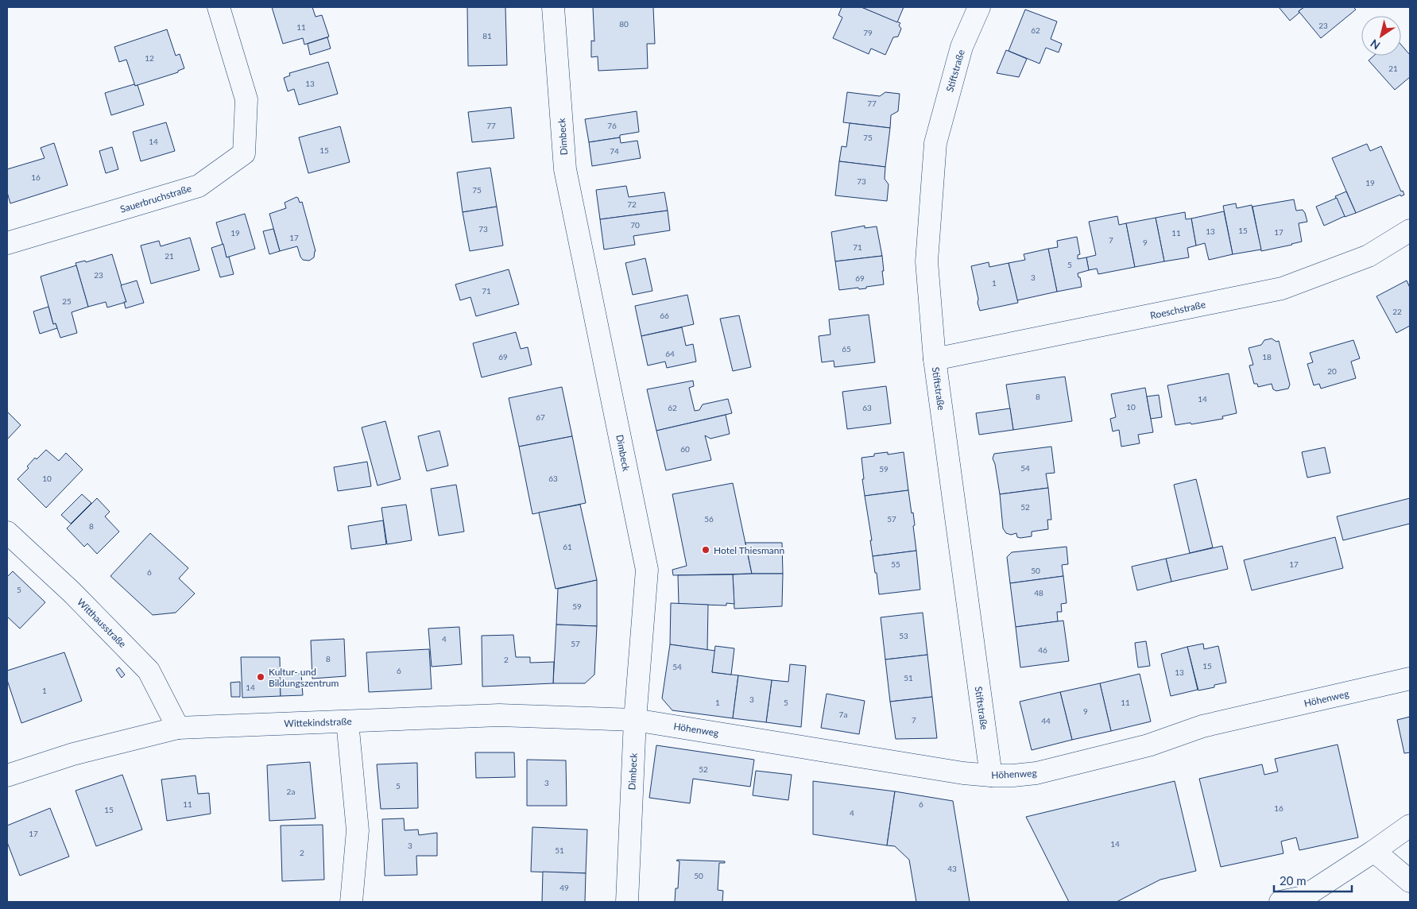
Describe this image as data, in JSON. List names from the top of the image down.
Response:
{
  "streets": {
    "street": [
      "Stiftstraße",
      "Dimbeck",
      "Sauerbruchstraße",
      "Roeschstraße",
      "Witthausstraße",
      "Höhenweg",
      "Wittekindstraße"
    ]
  },
  "crossings": [
    ["Stiftstraße", "Roeschstraße"],
    ["Stiftstraße", "Höhenweg"],
    ["Dimbeck", "Höhenweg"],
    ["Dimbeck", "Wittekindstraße"],
    ["Witthausstraße", "Wittekindstraße"],
    ["Höhenweg", "Wittekindstraße"]
  ],
  "places": ["Hotel Thiesmann", "Kultur- und Bildungszentrum"],
  "house_numbers": [
    "80",
    "23",
    "11",
    "62",
    "79",
    "81",
    "12",
    "21",
    "13",
    "77",
    "77",
    "76",
    "75",
    "14",
    "15",
    "74",
    "16",
    "73",
    "19",
    "75",
    "72",
    "70",
    "73",
    "15",
    "13",
    "17",
    "19",
    "11",
    "17",
    "7",
    "9",
    "71",
    "21",
    "5",
    "23",
    "3",
    "69",
    "1",
    "71",
    "25",
    "22",
    "66",
    "65",
    "64",
    "69",
    "18",
    "20",
    "8",
    "14",
    "10",
    "62",
    "63",
    "67",
    "60",
    "54",
    "59",
    "10",
    "63",
    "52",
    "56",
    "57",
    "8",
    "61",
    "55",
    "17",
    "50",
    "6",
    "5",
    "48",
    "59",
    "53",
    "4",
    "57",
    "46",
    "8",
    "2",
    "15",
    "54",
    "6",
    "13",
    "51",
    "14",
    "1",
    "3",
    "1",
    "5",
    "11",
    "9",
    "7a",
    "7",
    "44",
    "52",
    "3",
    "5",
    "2a",
    "11",
    "6",
    "16",
    "15",
    "4",
    "17",
    "14",
    "3",
    "51",
    "2",
    "43",
    "50",
    "49"
  ],
  "scale_bar": "20 m",
  "north": "bottom left"
}
